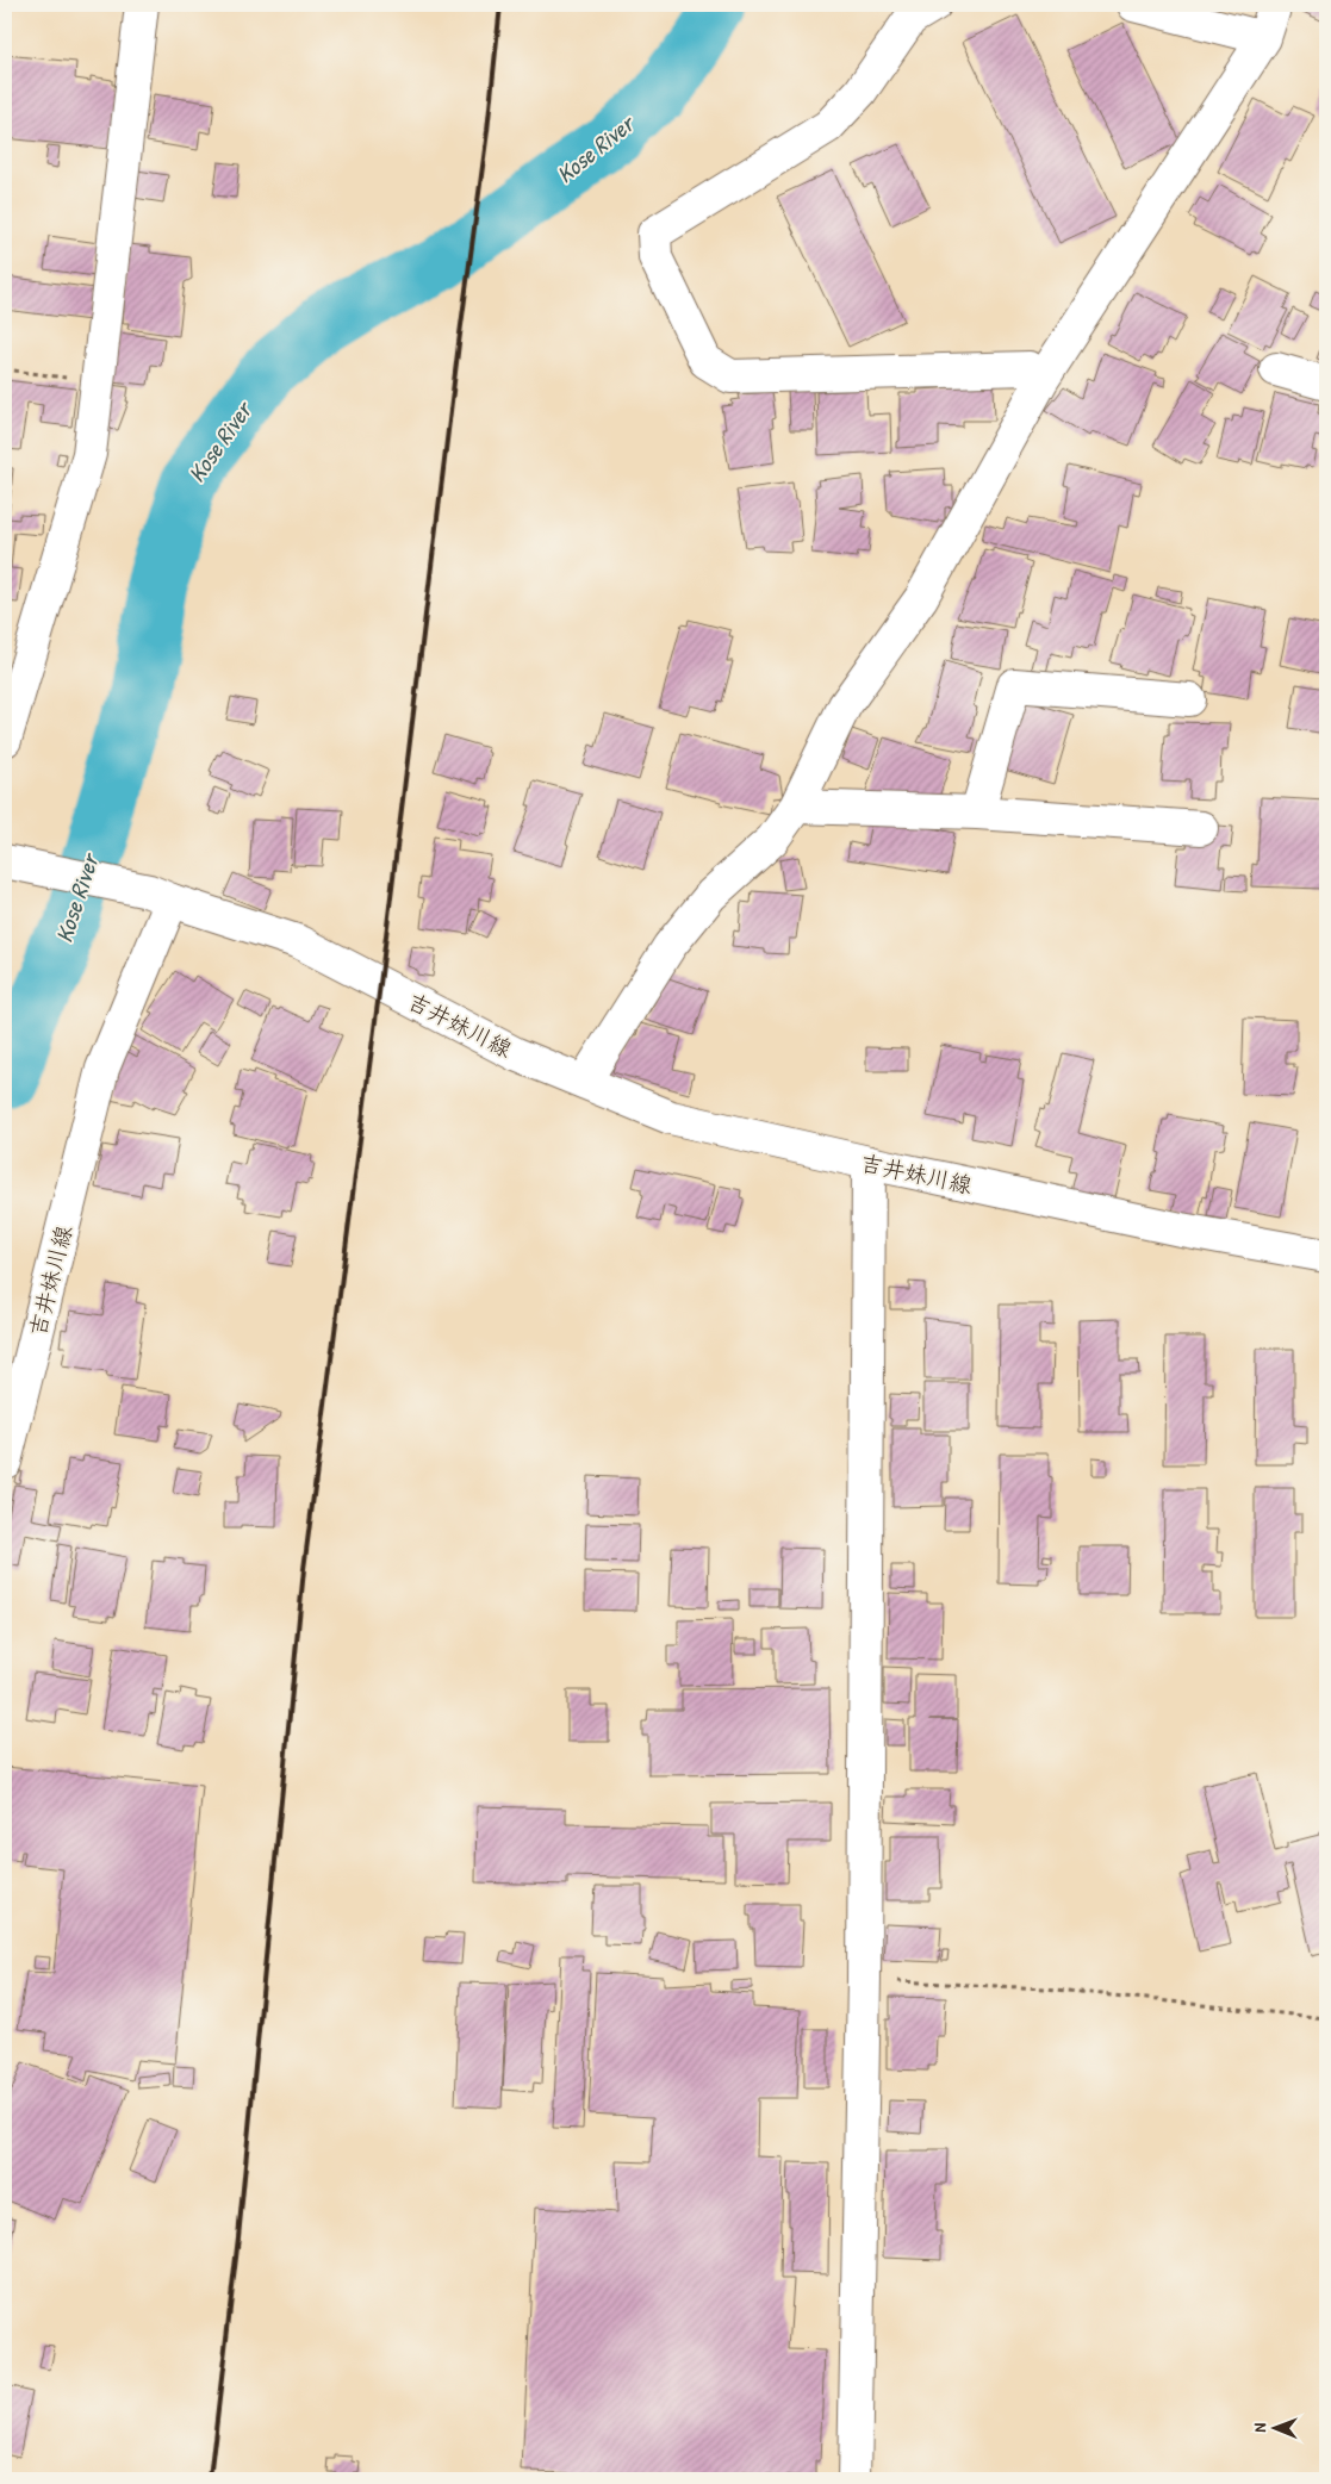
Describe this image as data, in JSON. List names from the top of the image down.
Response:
{
  "streets": {
    "street": ["吉井妹川線"]
  },
  "water": ["Kose River"],
  "north": "left"
}
